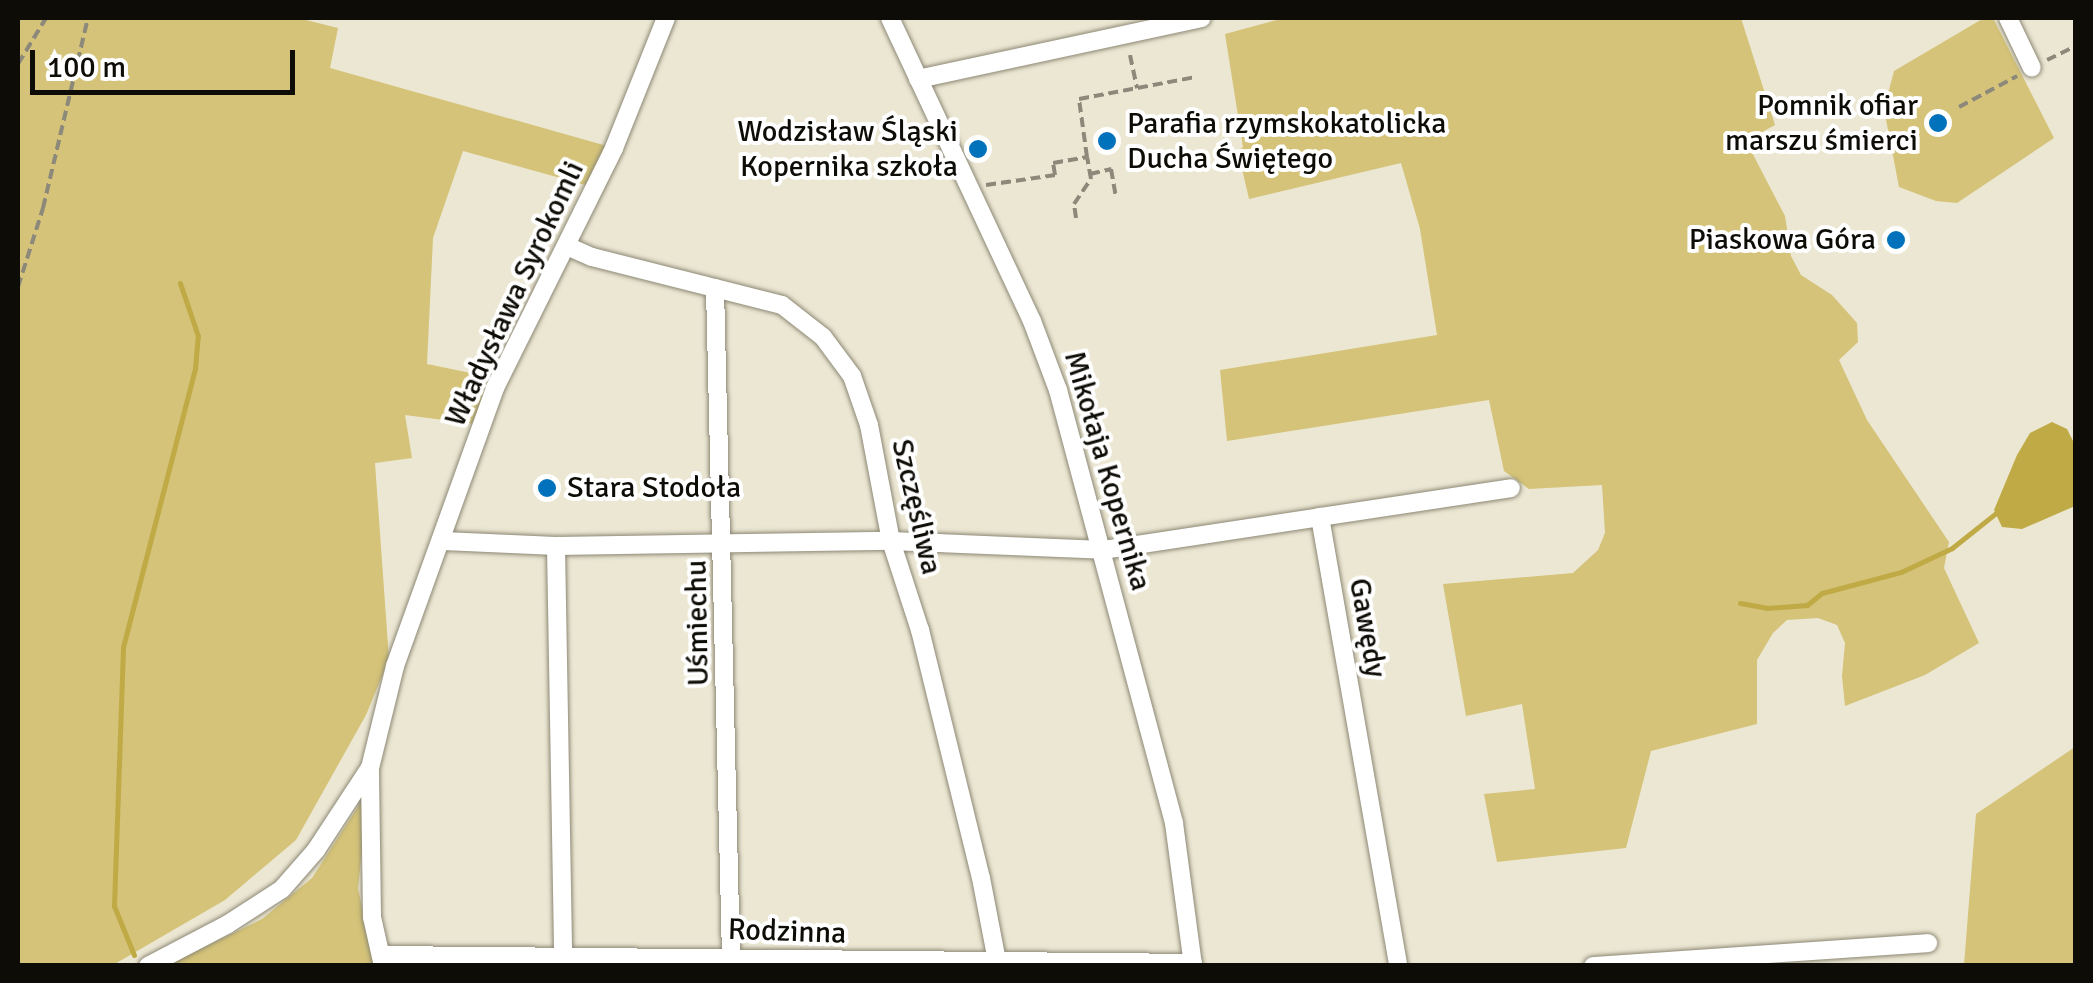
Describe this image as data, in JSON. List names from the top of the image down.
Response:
{
  "streets": {
    "street": [
      "Władysława Syrokomli",
      "Mikołaja Kopernika",
      "Szczęśliwa",
      "Uśmiechu",
      "Gawędy",
      "Rodzinna"
    ]
  },
  "crossings": [
    ["Władysława Syrokomli", "Szczęśliwa"],
    ["Władysława Syrokomli", "Rodzinna"],
    ["Mikołaja Kopernika", "Rodzinna"],
    ["Szczęśliwa", "Uśmiechu"],
    ["Szczęśliwa", "Rodzinna"],
    ["Uśmiechu", "Rodzinna"]
  ],
  "places": [
    "Pomnik ofiar marszu śmierci",
    "Parafia rzymskokatolicka Ducha Świętego",
    "Wodzisław Śląski Kopernika szkoła",
    "Piaskowa Góra",
    "Stara Stodoła"
  ],
  "scale_bar": "100 m"
}
